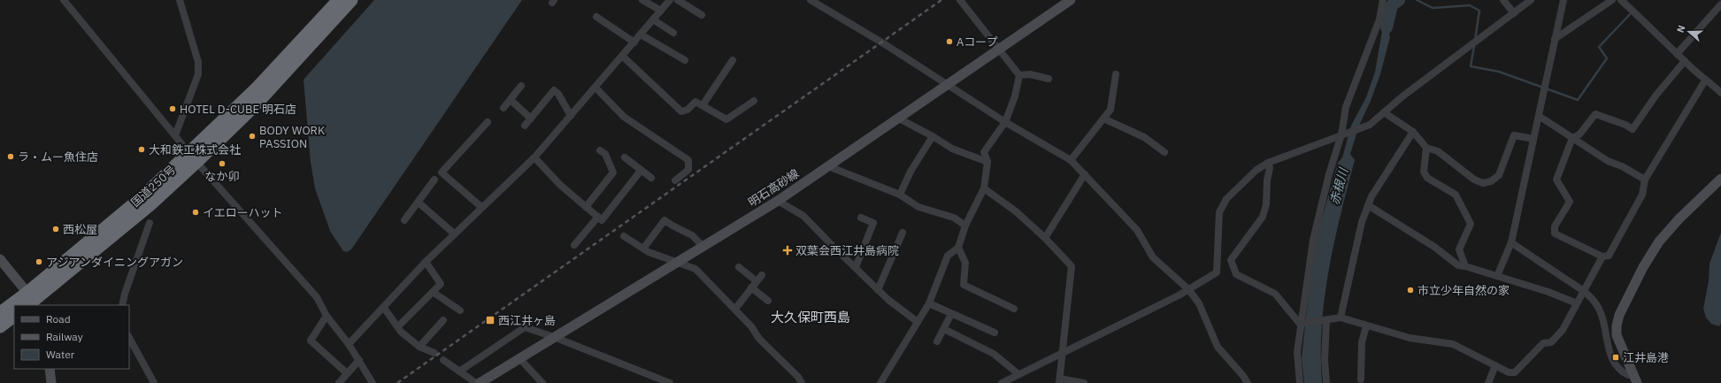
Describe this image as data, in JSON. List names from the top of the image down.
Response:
{
  "streets": {
    "highway": ["国道250号"],
    "main road": ["明石高砂線"]
  },
  "districts": ["大久保町西島"],
  "water": ["赤根川"],
  "places": {
    "other": [
      "Aコープ",
      "HOTEL D-CUBE 明石店",
      "BODY WORK PASSION",
      "大和鉄工株式会社",
      "ラ・ムー魚住店",
      "なか卯",
      "イエローハット",
      "西松屋",
      "アジアンダイニングアガン",
      "市立少年自然の家"
    ],
    "health": ["双葉会西江井島病院"],
    "transit": ["西江井ヶ島", "江井島港"]
  },
  "legend": ["Road", "Railway", "Water"],
  "north": "left"
}
